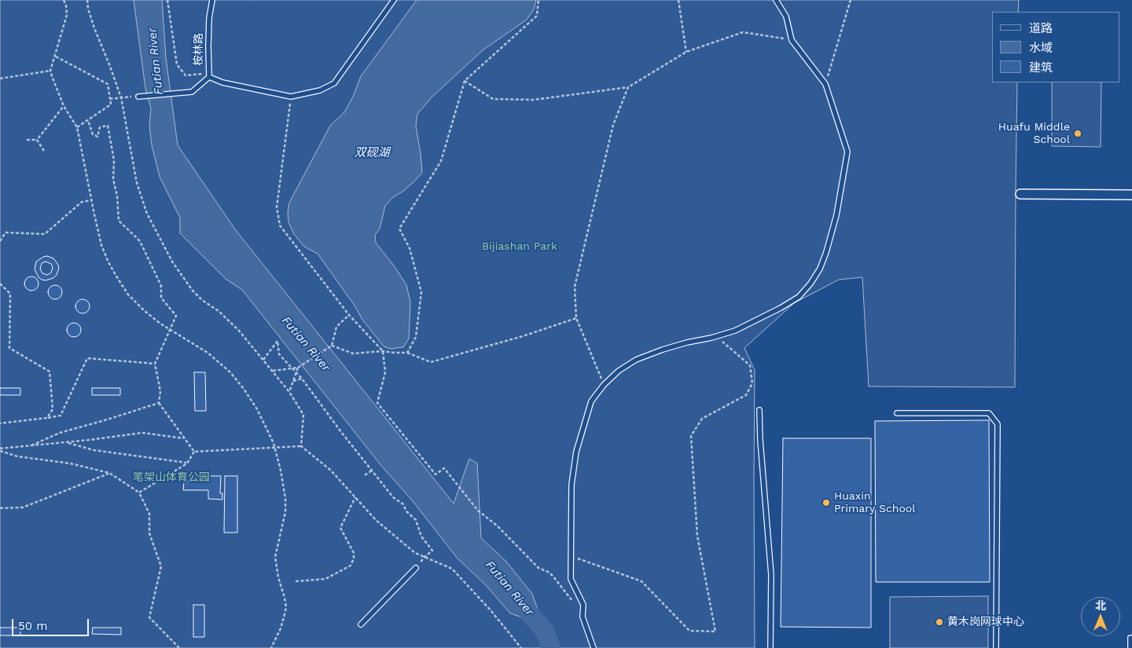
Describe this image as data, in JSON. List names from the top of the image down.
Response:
{
  "streets": {
    "lane": ["桉林路"]
  },
  "water": ["Futian River", "双砚湖"],
  "parks": ["Bijiashan Park", "笔架山体育公园"],
  "places": ["Huafu Middle School", "Huaxin Primary School", "黄木岗网球中心"],
  "legend": ["道路", "水域", "建筑"],
  "scale_bar": "50 m",
  "north": "top"
}
